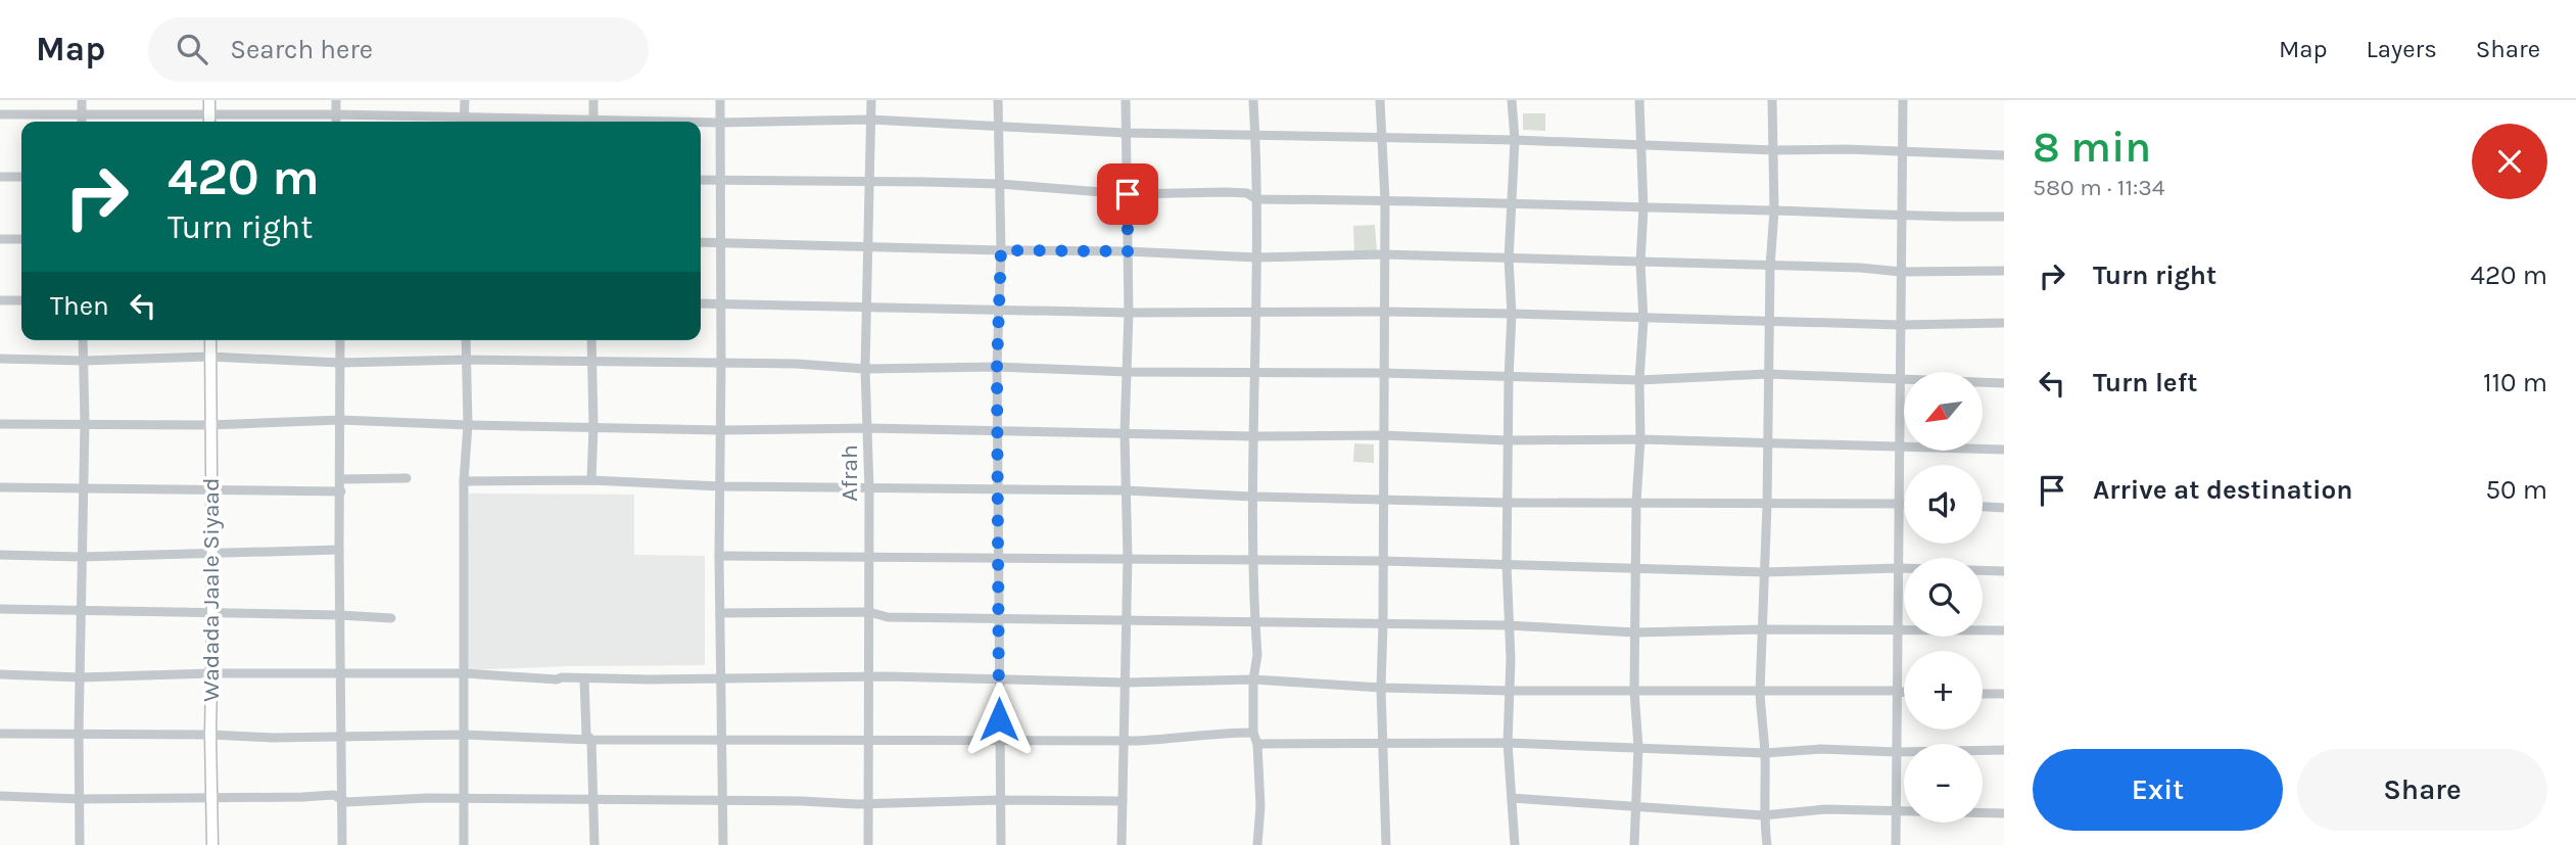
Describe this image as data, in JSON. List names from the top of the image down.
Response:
{
  "streets": {
    "main road": ["Wadada Jaale Siyaad"],
    "street": ["Afrah"]
  },
  "north": "bottom left",
  "page": {
    "header": "Map",
    "search": "Search here",
    "nav": ["Map", "Layers", "Share"],
    "heading": ["8 min", "580 m · 11:34"],
    "turn": ["420 m", "Turn right"],
    "list": [
      {
        "name": "Turn right",
        "value": "420 m"
      },
      {
        "name": "Turn left",
        "value": "110 m"
      },
      {
        "name": "Arrive at destination",
        "value": "50 m"
      }
    ],
    "then": "Then",
    "map_buttons": ["+", "−"],
    "buttons": ["Exit", "Share"]
  }
}
